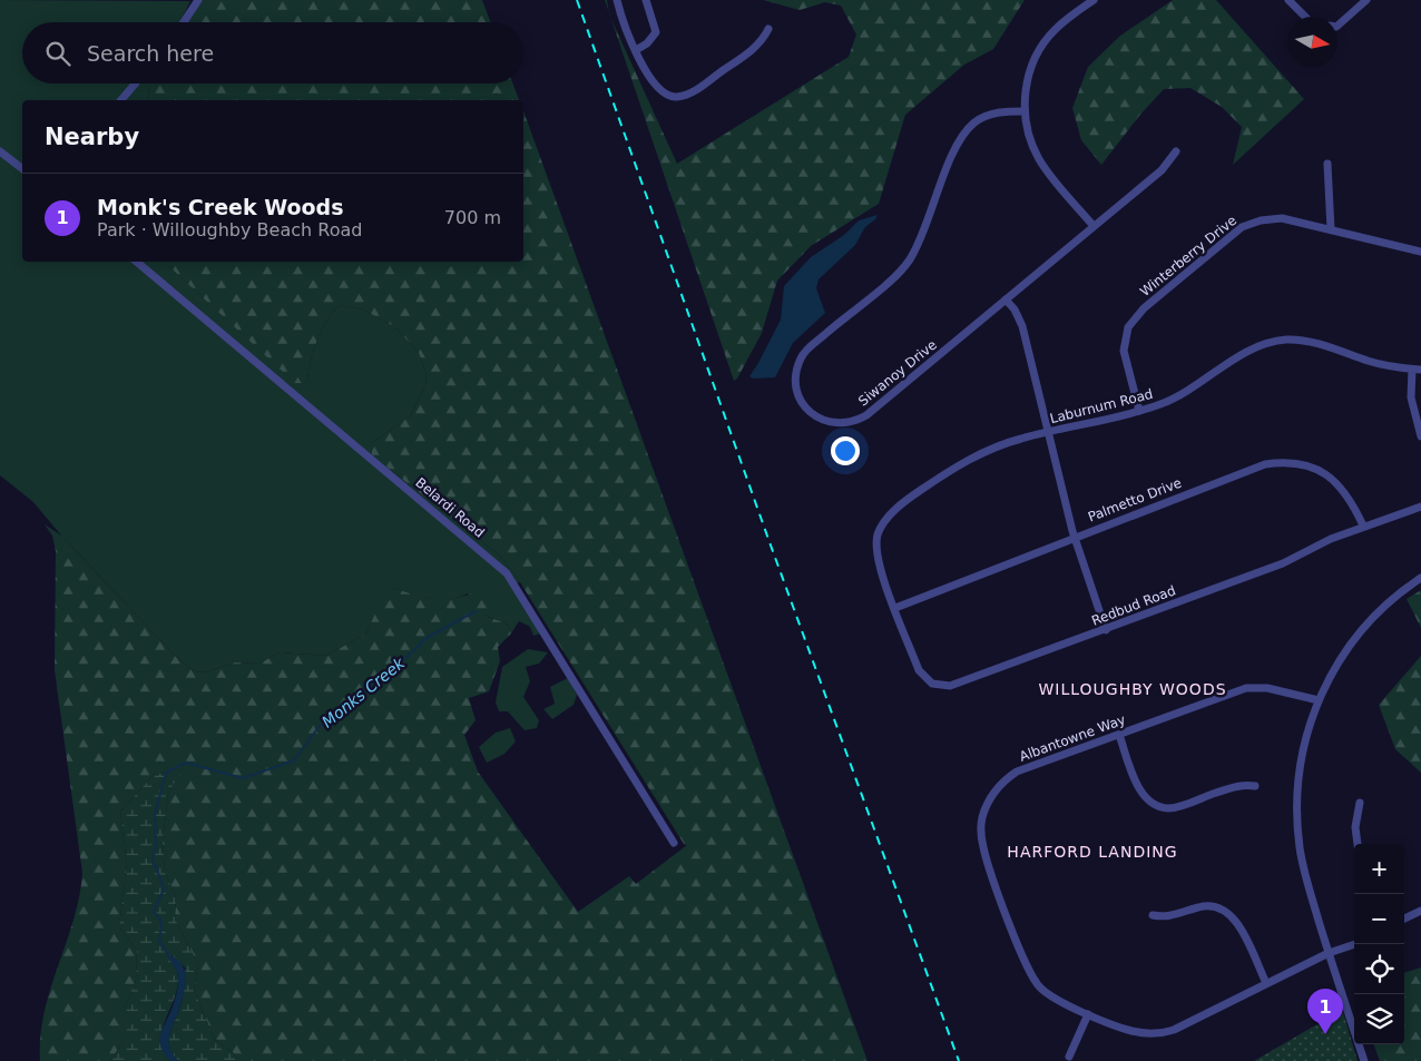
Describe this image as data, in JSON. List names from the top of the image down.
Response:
{
  "streets": {
    "street": [
      "Winterberry Drive",
      "Siwanoy Drive",
      "Laburnum Road",
      "Palmetto Drive",
      "Belardi Road",
      "Redbud Road",
      "Albantowne Way"
    ]
  },
  "crossings": [
    ["Winterberry Drive", "Laburnum Road"],
    ["Laburnum Road", "Palmetto Drive"],
    ["Laburnum Road", "Redbud Road"],
    ["Palmetto Drive", "Redbud Road"]
  ],
  "districts": ["WILLOUGHBY WOODS", "HARFORD LANDING"],
  "water": ["Monks Creek"],
  "north": "right",
  "page": {
    "search": "Search here",
    "heading": "Nearby",
    "list": [
      {
        "mark": "1",
        "name": "Monk's Creek Woods",
        "note": "Park · Willoughby Beach Road",
        "value": "700 m"
      }
    ],
    "map_buttons": ["+", "−"],
    "pins": "1"
  }
}
